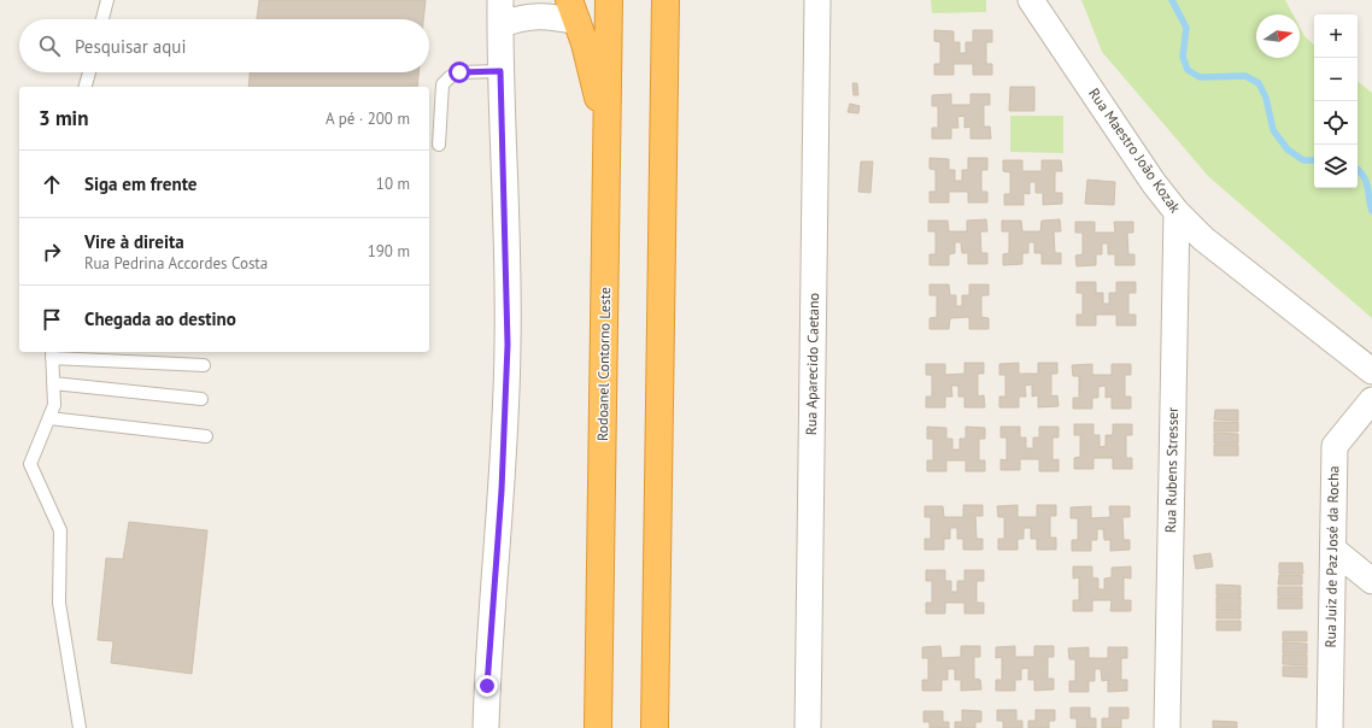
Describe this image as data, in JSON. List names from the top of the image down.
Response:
{
  "streets": {
    "highway": ["Rodoanel Contorno Leste"],
    "street": [
      "Rua Maestro João Kozak",
      "Rua Aparecido Caetano",
      "Rua Rubens Stresser",
      "Rua Juiz de Paz José da Rocha"
    ]
  },
  "crossings": [
    ["Rua Maestro João Kozak", "Rua Rubens Stresser"]
  ],
  "north": "right",
  "page": {
    "map_buttons": ["+", "−"],
    "search": "Pesquisar aqui",
    "heading": ["3 min", "A pé · 200 m"],
    "list": [
      ["Siga em frente", "10 m"],
      ["Vire à direita", "Rua Pedrina Accordes Costa", "190 m"],
      "Chegada ao destino"
    ]
  }
}
